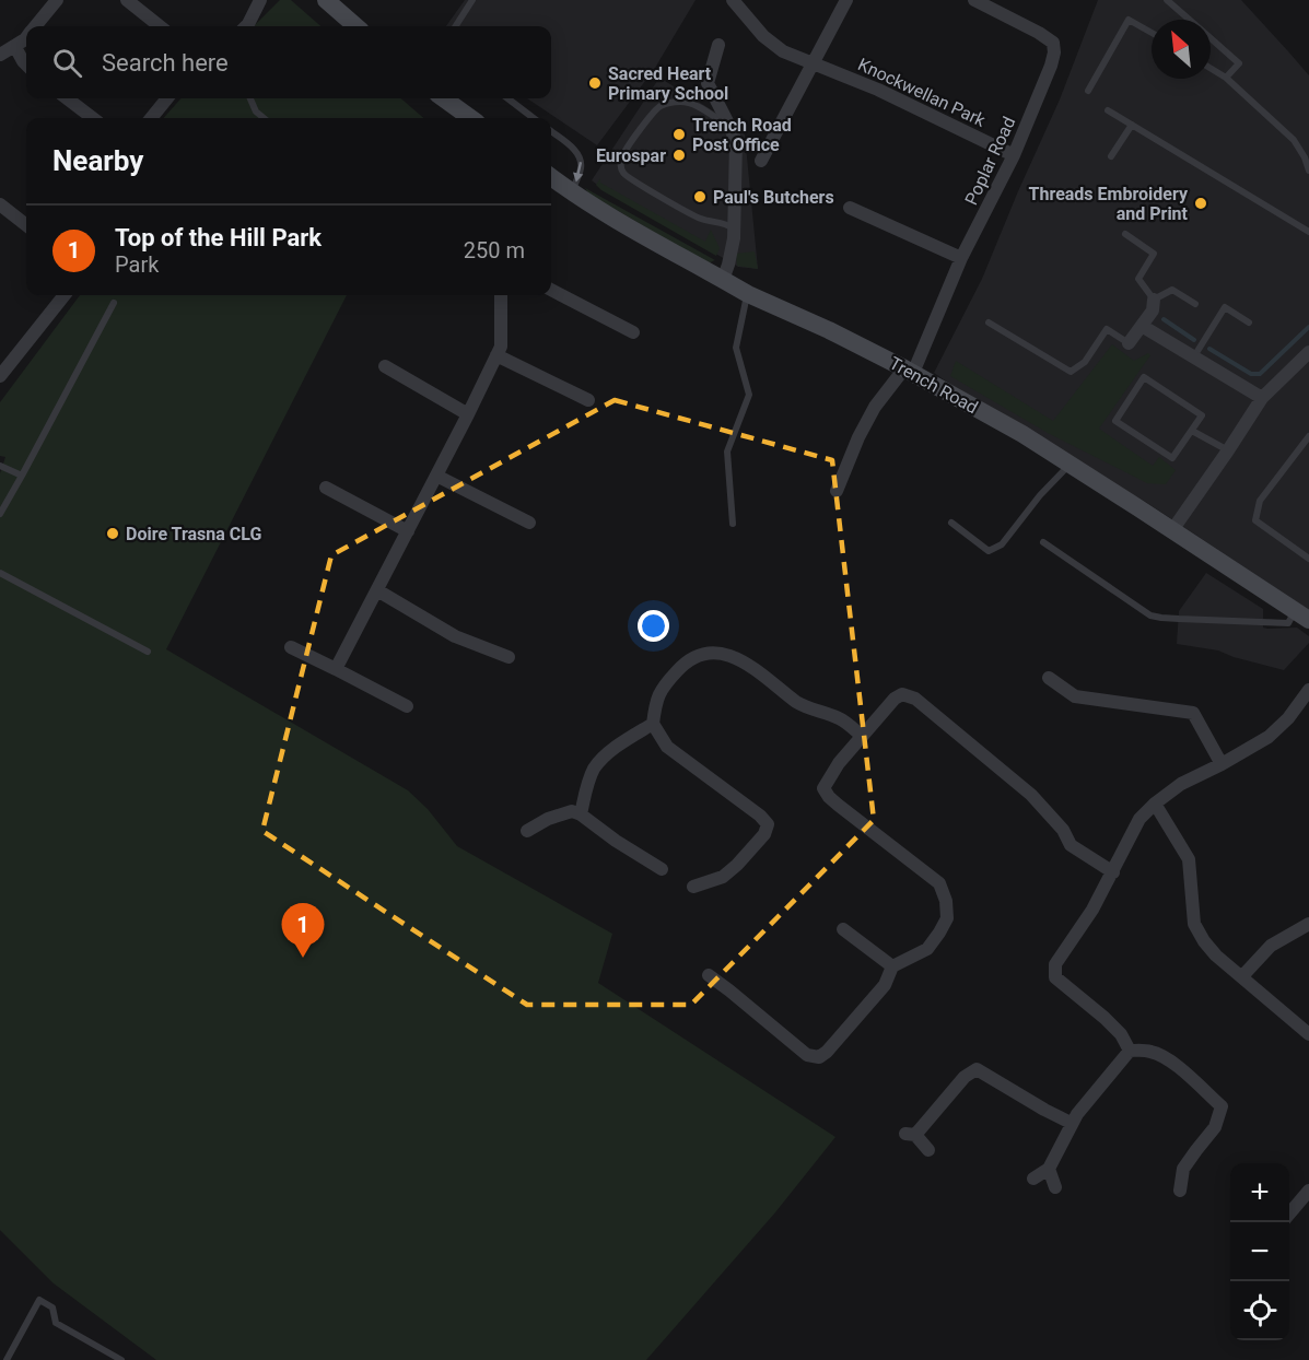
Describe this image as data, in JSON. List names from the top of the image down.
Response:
{
  "streets": {
    "street": ["Knockwellan Park", "Poplar Road", "Trench Road"]
  },
  "crossings": [
    ["Knockwellan Park", "Poplar Road"],
    ["Poplar Road", "Trench Road"]
  ],
  "places": [
    "Sacred Heart Primary School",
    "Trench Road Post Office",
    "Eurospar",
    "Paul's Butchers",
    "Threads Embroidery and Print",
    "Doire Trasna CLG"
  ],
  "north": "top left",
  "page": {
    "search": "Search here",
    "heading": "Nearby",
    "list": [
      {
        "mark": "1",
        "name": "Top of the Hill Park",
        "note": "Park",
        "value": "250 m"
      }
    ],
    "pins": "1",
    "map_buttons": ["+", "−"]
  }
}
